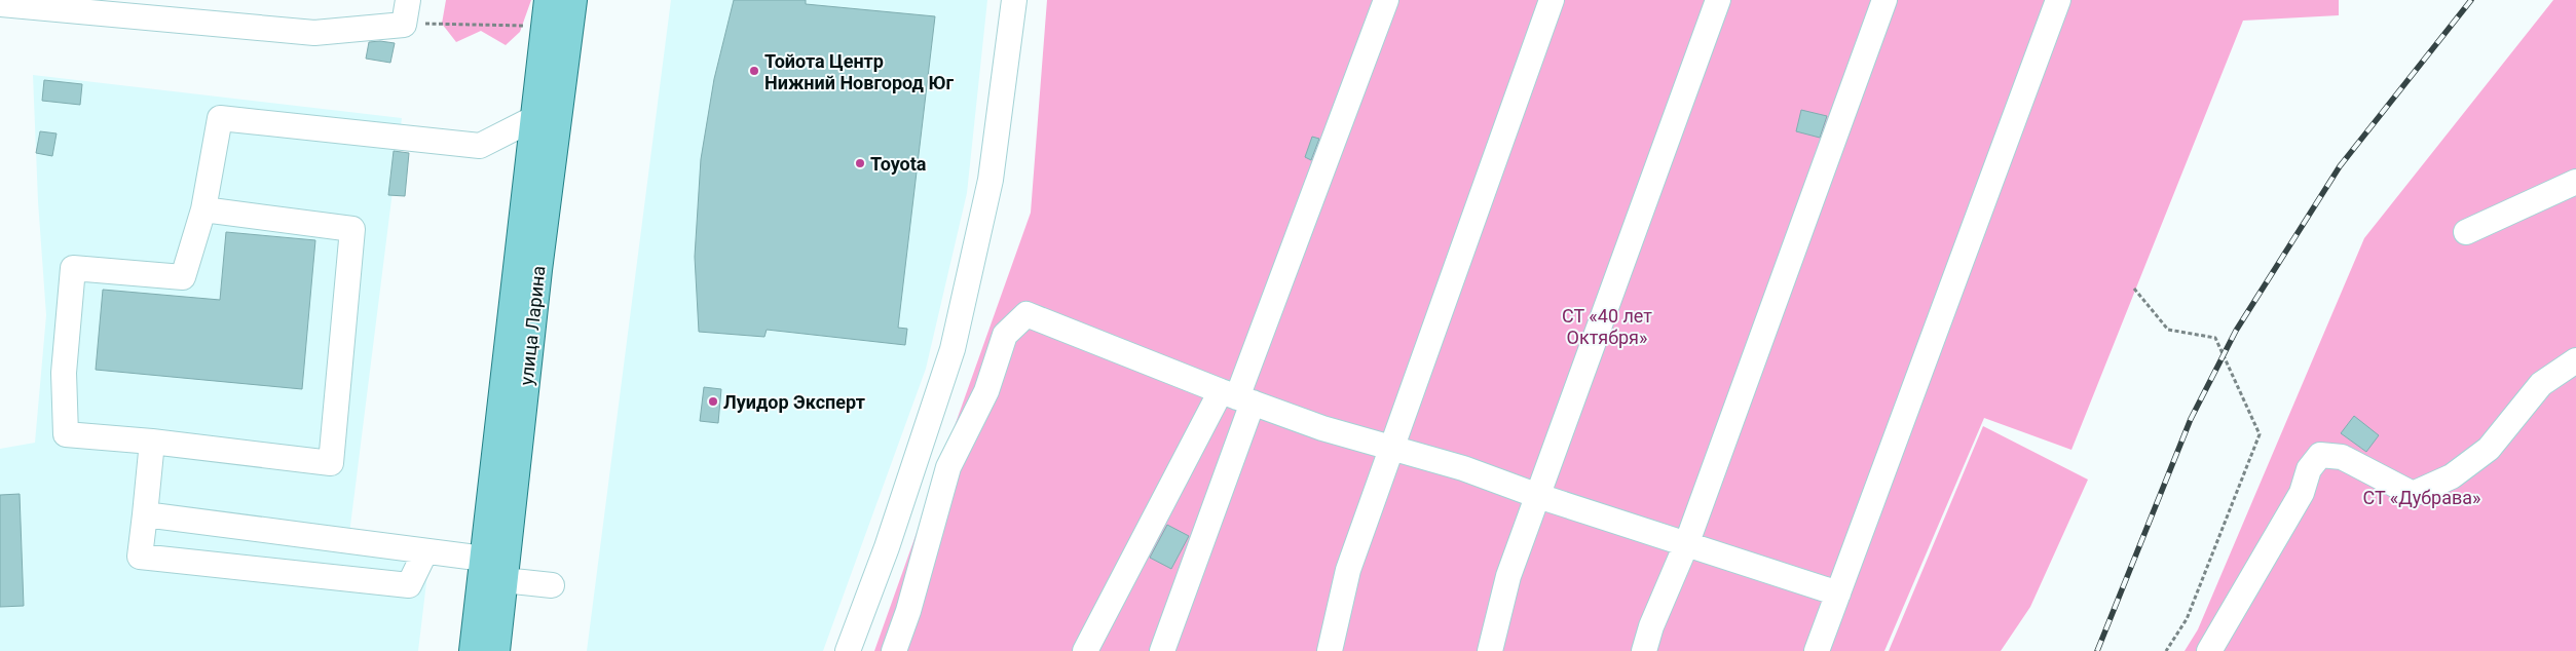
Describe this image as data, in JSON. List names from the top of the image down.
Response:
{
  "streets": {
    "main road": ["улица Ларина"]
  },
  "parks": ["СТ «40 лет Октября»", "СТ «Дубрава»"],
  "places": ["Тойота Центр Нижний Новгород Юг", "Toyota", "Луидор Эксперт"]
}
